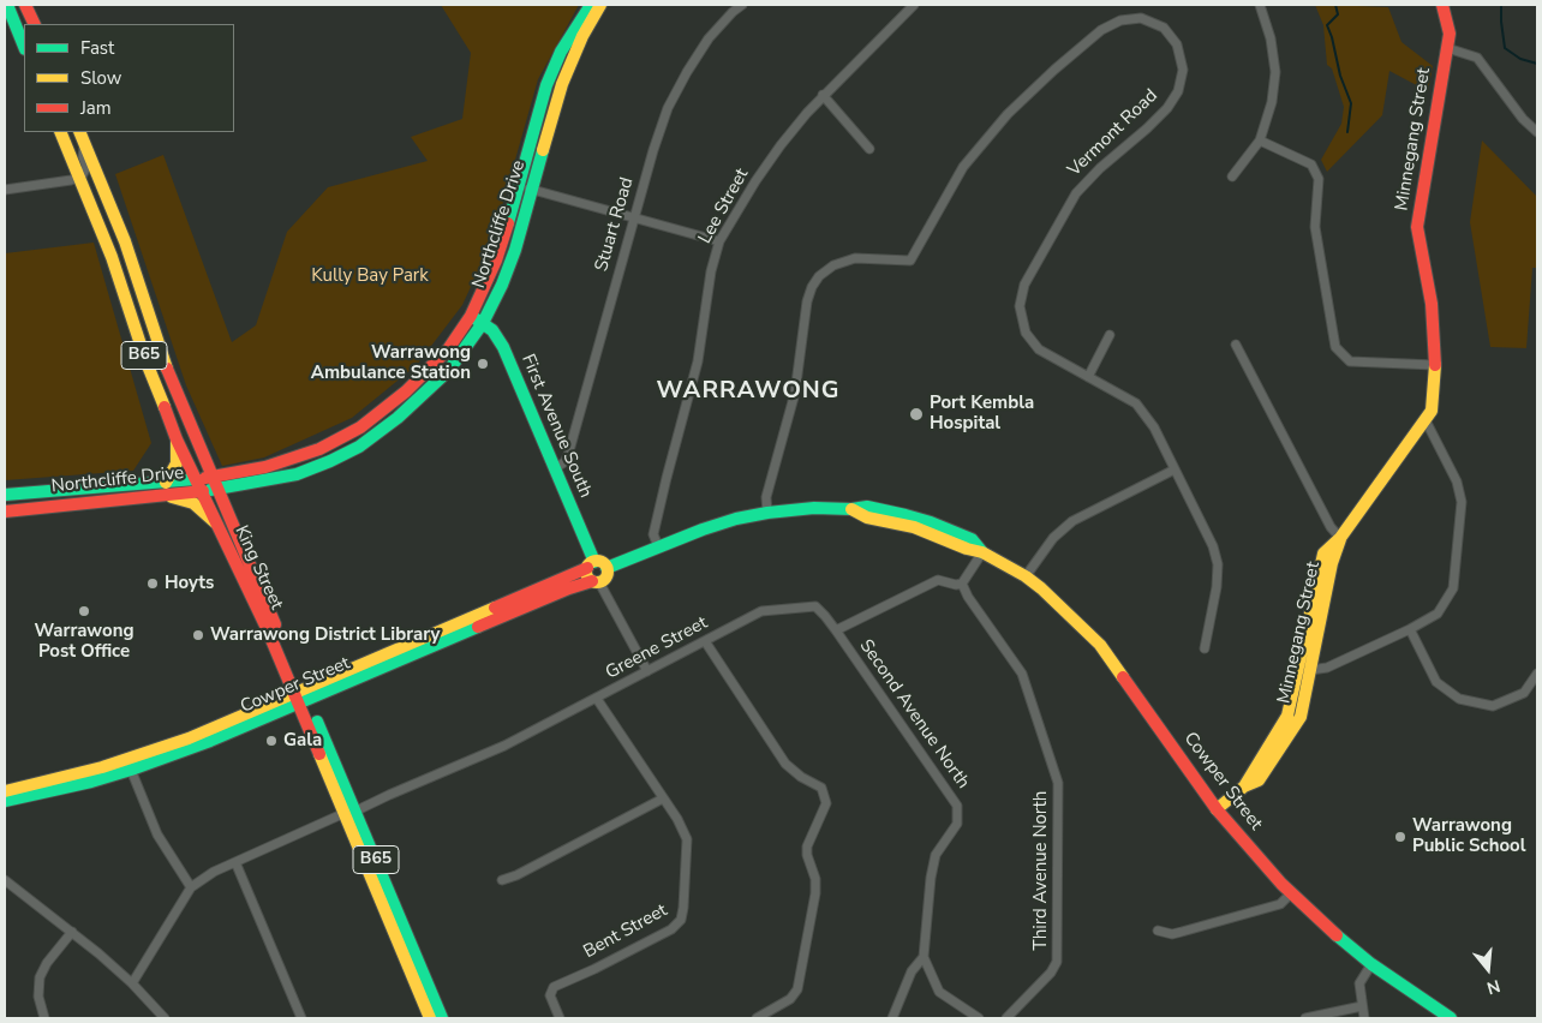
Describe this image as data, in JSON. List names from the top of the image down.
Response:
{
  "streets": {
    "main road": [
      "Minnegang Street",
      "Northcliffe Drive",
      "B65",
      "First Avenue South",
      "King Street",
      "Cowper Street"
    ],
    "street": [
      "Vermont Road",
      "Lee Street",
      "Stuart Road",
      "Greene Street",
      "Second Avenue North",
      "Third Avenue North",
      "Bent Street"
    ]
  },
  "crossings": [
    ["Vermont Road", "Cowper Street"],
    ["Minnegang Street", "Cowper Street"],
    ["Lee Street", "Cowper Street"],
    ["Northcliffe Drive", "First Avenue South"],
    ["Northcliffe Drive", "King Street"],
    ["Stuart Road", "First Avenue South"],
    ["First Avenue South", "Cowper Street"],
    ["King Street", "Greene Street"],
    ["King Street", "Cowper Street"],
    ["Greene Street", "Second Avenue North"],
    ["Greene Street", "Bent Street"]
  ],
  "districts": ["WARRAWONG"],
  "parks": ["Kully Bay Park"],
  "places": [
    "Warrawong Ambulance Station",
    "Port Kembla Hospital",
    "Hoyts",
    "Warrawong Post Office",
    "Warrawong District Library",
    "Gala",
    "Warrawong Public School"
  ],
  "legend": ["Fast", "Slow", "Jam"],
  "north": "bottom"
}
